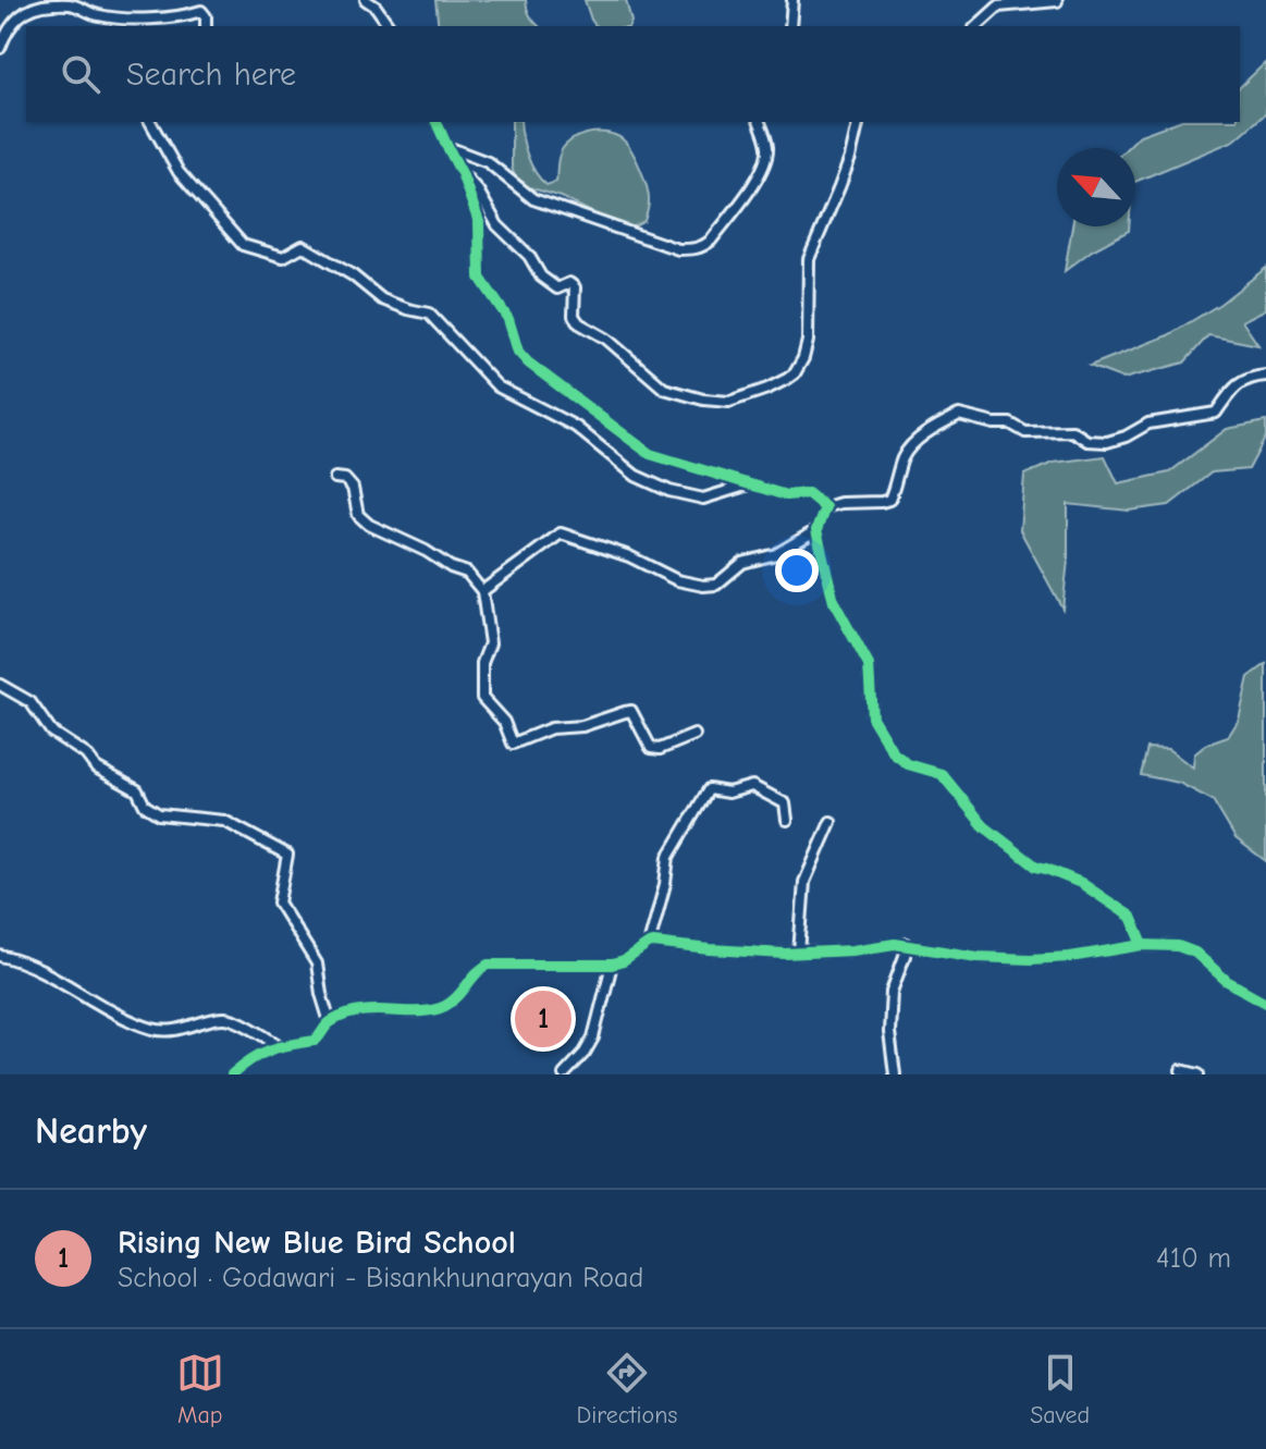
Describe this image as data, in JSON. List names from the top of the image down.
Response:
{
  "north": "top left",
  "page": {
    "search": "Search here",
    "pins": "1",
    "heading": "Nearby",
    "list": [
      {
        "mark": "1",
        "name": "Rising New Blue Bird School",
        "note": "School · Godawari - Bisankhunarayan Road",
        "value": "410 m"
      }
    ],
    "nav": ["Map", "Directions", "Saved"]
  }
}
